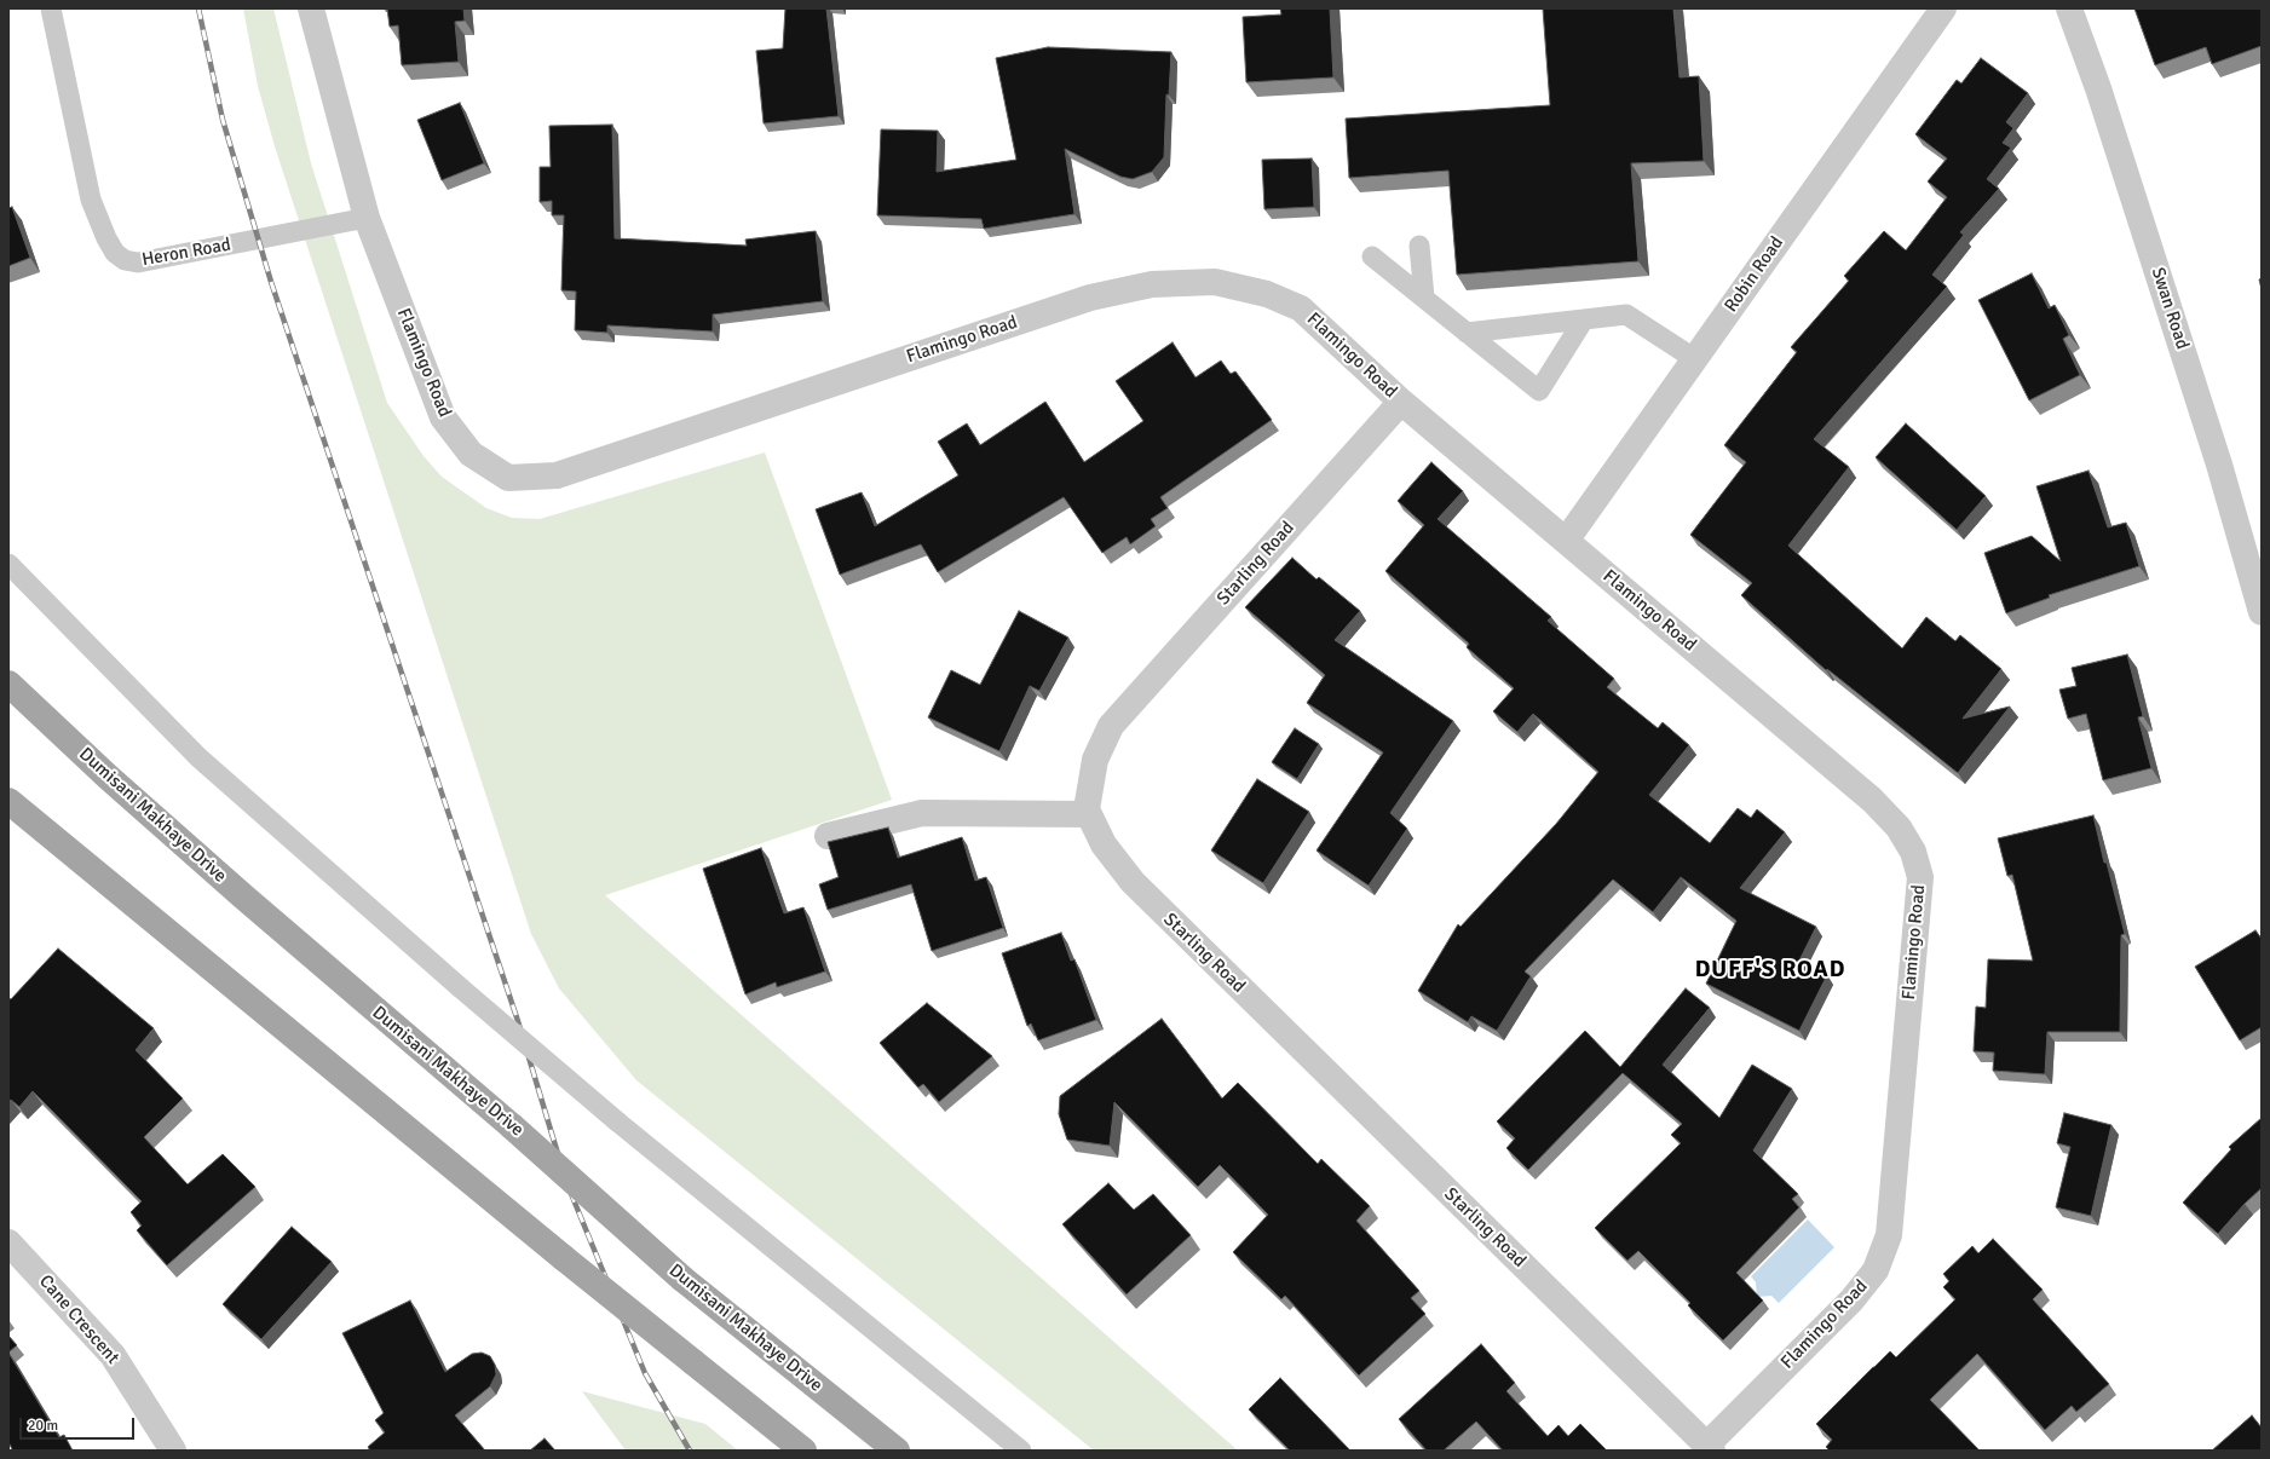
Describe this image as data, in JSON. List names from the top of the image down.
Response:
{
  "streets": {
    "main road": ["Dumisani Makhaye Drive"],
    "street": [
      "Robin Road",
      "Swan Road",
      "Flamingo Road",
      "Starling Road",
      "Cane Crescent"
    ],
    "lane": ["Heron Road"]
  },
  "crossings": [
    ["Heron Road", "Flamingo Road"],
    ["Robin Road", "Flamingo Road"],
    ["Flamingo Road", "Starling Road"]
  ],
  "districts": ["DUFF'S ROAD"],
  "scale_bar": "20 m"
}
